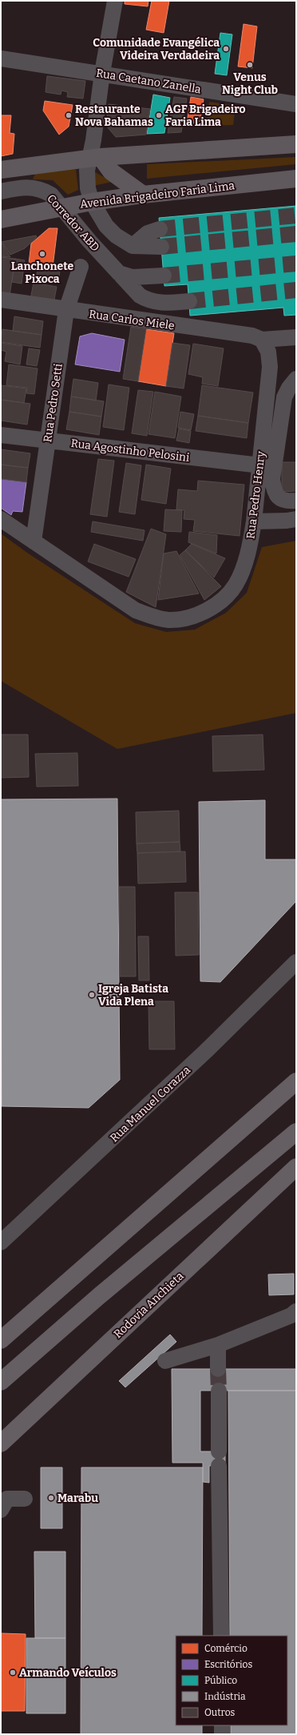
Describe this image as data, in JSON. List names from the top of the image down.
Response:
{
  "streets": {
    "highway": ["Rodovia Anchieta"],
    "main road": ["Avenida Brigadeiro Faria Lima"],
    "street": [
      "Rua Caetano Zanella",
      "Corredor ABD",
      "Rua Carlos Miele",
      "Rua Pedro Setti",
      "Rua Agostinho Pelosini",
      "Rua Pedro Henry",
      "Rua Manuel Corazza"
    ]
  },
  "crossings": [
    ["Avenida Brigadeiro Faria Lima", "Corredor ABD"],
    ["Rua Carlos Miele", "Rua Pedro Setti"],
    ["Rua Carlos Miele", "Rua Pedro Henry"],
    ["Rua Pedro Setti", "Rua Agostinho Pelosini"],
    ["Rua Pedro Setti", "Rua Pedro Henry"],
    ["Rua Agostinho Pelosini", "Rua Pedro Henry"]
  ],
  "places": [
    "Comunidade Evangélica Videira Verdadeira",
    "Venus Night Club",
    "Restaurante Nova Bahamas",
    "AGF Brigadeiro Faria Lima",
    "Lanchonete Pixoca",
    "Igreja Batista Vida Plena",
    "Marabu",
    "Armando Veículos"
  ],
  "legend": [
    "Comércio",
    "Escritórios",
    "Público",
    "Indústria",
    "Outros"
  ]
}
